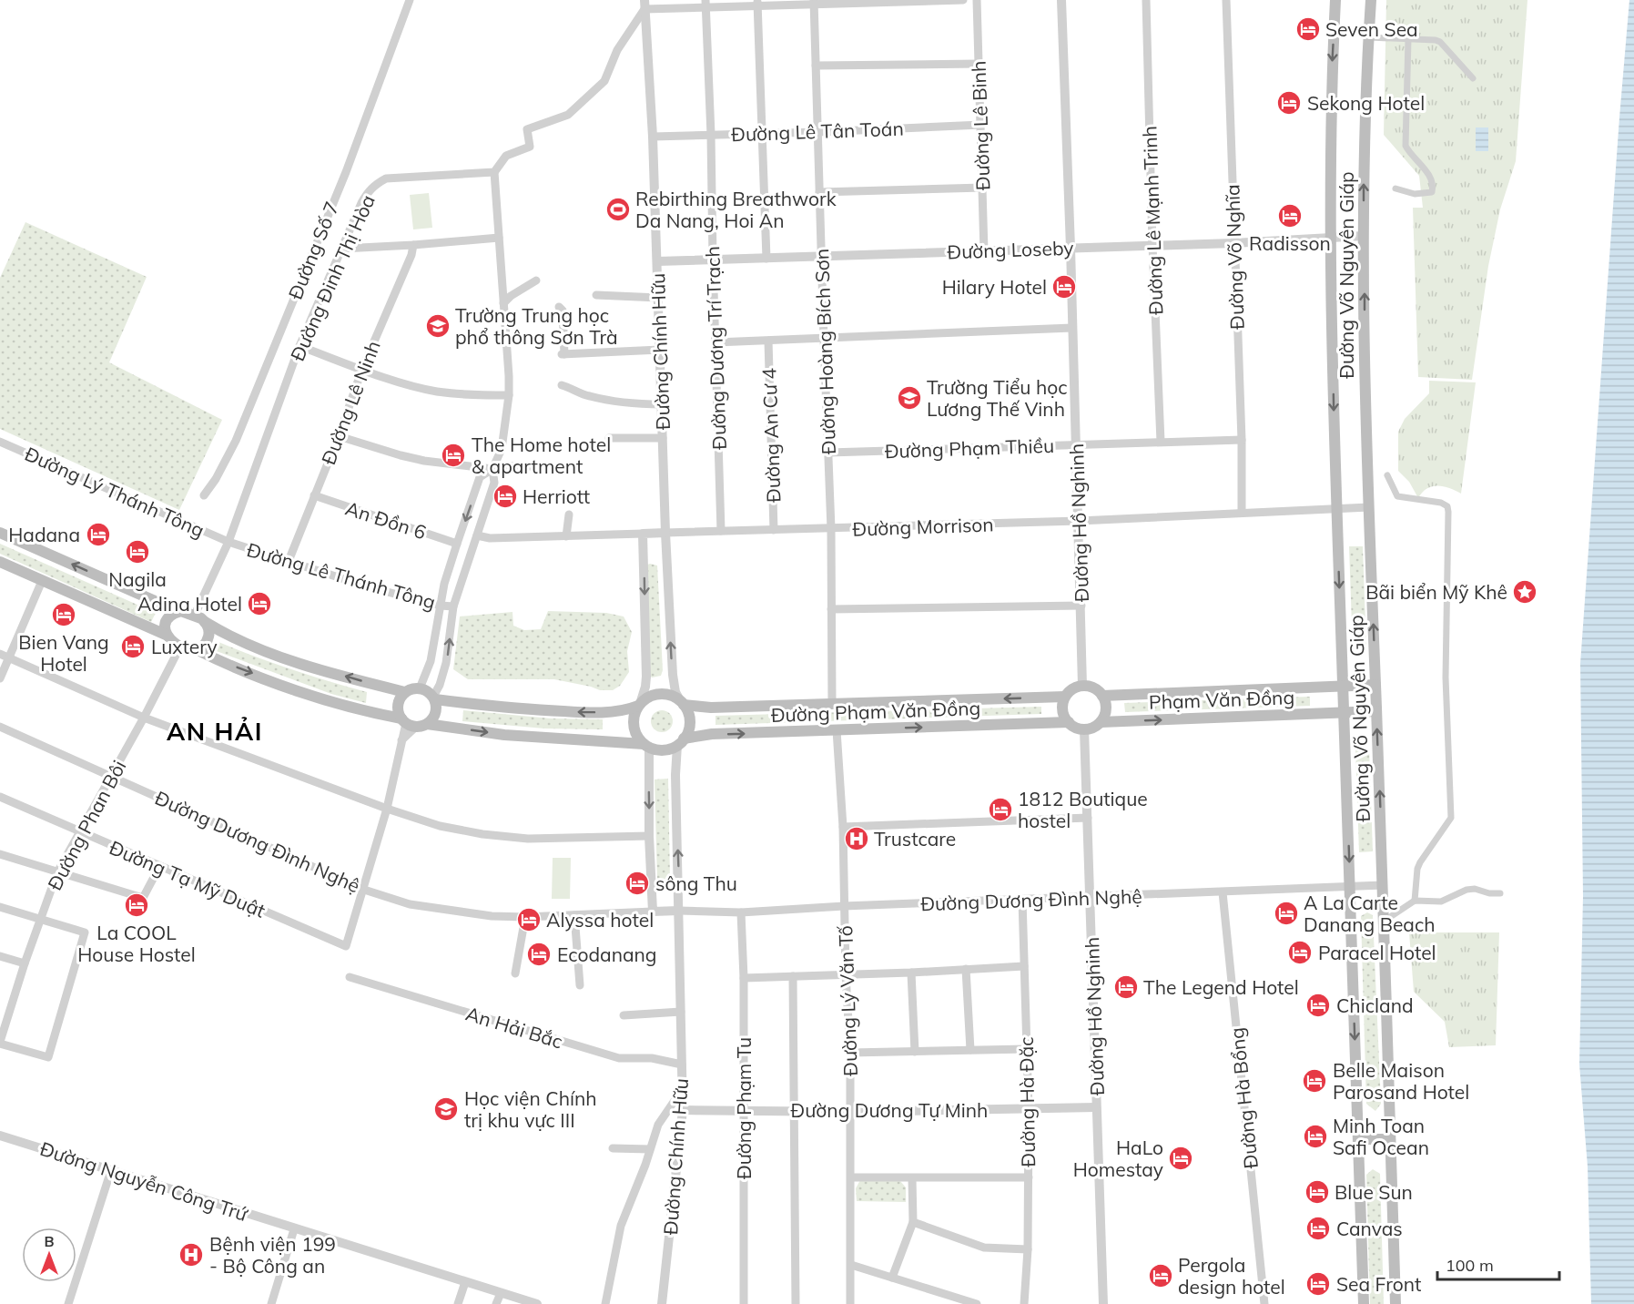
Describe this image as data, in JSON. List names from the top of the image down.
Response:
{
  "streets": {
    "main road": ["Đường Võ Nguyên Giáp", "Phạm Văn Đồng", "Đường Phạm Văn Đồng"],
    "street": [
      "Đường Lê Binh",
      "Đường Lê Tân Toán",
      "Đường Lê Mạnh Trinh",
      "Đường Loseby",
      "Đường Số 7",
      "Đường Võ Nghĩa",
      "Đường Đinh Thị Hòa",
      "Đường Dương Trí Trạch",
      "Đường Chính Hữu",
      "Đường Hoàng Bích Sơn",
      "Đường Lê Ninh",
      "Đường An Cư 4",
      "Đường Phạm Thiều",
      "Đường Lý Thánh Tông",
      "An Đồn 6",
      "Đường Hồ Nghinh",
      "Đường Morrison",
      "Đường Lê Thánh Tông",
      "Đường Phan Bôi",
      "Đường Dương Đình Nghệ",
      "Đường Tạ Mỹ Duật",
      "Đường Lý Văn Tố",
      "An Hải Bắc",
      "Đường Hà Bổng",
      "Đường Hà Đặc",
      "Đường Phạm Tu",
      "Đường Dương Tự Minh",
      "Đường Nguyễn Công Trứ"
    ]
  },
  "crossings": [
    ["Đường Lê Binh", "Đường Lê Tân Toán"],
    ["Đường Lê Binh", "Đường Loseby"],
    ["Đường Lê Tân Toán", "Đường Dương Trí Trạch"],
    ["Đường Lê Tân Toán", "Đường Chính Hữu"],
    ["Đường Lê Tân Toán", "Đường Hoàng Bích Sơn"],
    ["Đường Lê Mạnh Trinh", "Đường Loseby"],
    ["Đường Lê Mạnh Trinh", "Đường Phạm Thiều"],
    ["Đường Loseby", "Đường Võ Nghĩa"],
    ["Đường Loseby", "Đường Võ Nguyên Giáp"],
    ["Đường Loseby", "Đường Dương Trí Trạch"],
    ["Đường Loseby", "Đường Chính Hữu"],
    ["Đường Loseby", "Đường Hoàng Bích Sơn"],
    ["Đường Loseby", "Đường Hồ Nghinh"],
    ["Đường Võ Nghĩa", "Đường Phạm Thiều"],
    ["Đường Võ Nghĩa", "Đường Morrison"],
    ["Đường Võ Nguyên Giáp", "Đường Morrison"],
    ["Đường Võ Nguyên Giáp", "Phạm Văn Đồng"],
    ["Đường Võ Nguyên Giáp", "Đường Dương Đình Nghệ"],
    ["Đường Đinh Thị Hòa", "Đường Lý Thánh Tông"],
    ["Đường Đinh Thị Hòa", "Đường Lê Thánh Tông"],
    ["Đường Đinh Thị Hòa", "Đường Phan Bôi"],
    ["Đường Dương Trí Trạch", "Đường Morrison"],
    ["Đường Chính Hữu", "Đường Morrison"],
    ["Đường Chính Hữu", "Đường Phạm Văn Đồng"],
    ["Đường Chính Hữu", "Đường Dương Đình Nghệ"],
    ["Đường Chính Hữu", "An Hải Bắc"],
    ["Đường Chính Hữu", "Đường Dương Tự Minh"],
    ["Đường Hoàng Bích Sơn", "Đường Phạm Thiều"],
    ["Đường Hoàng Bích Sơn", "Đường Morrison"],
    ["Đường Hoàng Bích Sơn", "Đường Phạm Văn Đồng"],
    ["Đường Lê Ninh", "An Đồn 6"],
    ["Đường Lê Ninh", "Đường Lê Thánh Tông"],
    ["Đường An Cư 4", "Đường Morrison"],
    ["Đường Phạm Thiều", "Đường Hồ Nghinh"],
    ["Đường Lý Thánh Tông", "Đường Lê Thánh Tông"],
    ["Đường Hồ Nghinh", "Đường Morrison"],
    ["Đường Hồ Nghinh", "Phạm Văn Đồng"],
    ["Đường Hồ Nghinh", "Đường Phạm Văn Đồng"],
    ["Đường Hồ Nghinh", "Đường Dương Đình Nghệ"],
    ["Đường Hồ Nghinh", "Đường Dương Tự Minh"],
    ["Phạm Văn Đồng", "Đường Phạm Văn Đồng"],
    ["Đường Phạm Văn Đồng", "Đường Lý Văn Tố"],
    ["Đường Phan Bôi", "Đường Dương Đình Nghệ"],
    ["Đường Phan Bôi", "Đường Tạ Mỹ Duật"],
    ["Đường Dương Đình Nghệ", "Đường Tạ Mỹ Duật"],
    ["Đường Dương Đình Nghệ", "Đường Lý Văn Tố"],
    ["Đường Dương Đình Nghệ", "Đường Hà Bổng"],
    ["Đường Dương Đình Nghệ", "Đường Hà Đặc"],
    ["Đường Dương Đình Nghệ", "Đường Phạm Tu"],
    ["Đường Lý Văn Tố", "Đường Dương Tự Minh"],
    ["Đường Hà Đặc", "Đường Dương Tự Minh"],
    ["Đường Phạm Tu", "Đường Dương Tự Minh"]
  ],
  "districts": ["AN HẢI"],
  "places": {
    "hotel": [
      "Seven Sea",
      "Sekong Hotel",
      "Radisson",
      "Hilary Hotel",
      "The Home hotel & apartment",
      "Herriott",
      "Hadana",
      "Nagila",
      "Adina Hotel",
      "Bien Vang Hotel",
      "Luxtery",
      "1812 Boutique hostel",
      "sông Thu",
      "La COOL House Hostel",
      "A La Carte Danang Beach",
      "Alyssa hotel",
      "Paracel Hotel",
      "Ecodanang",
      "The Legend Hotel",
      "Chicland",
      "Belle Maison Parosand Hotel",
      "Minh Toan Safi Ocean",
      "HaLo Homestay",
      "Blue Sun",
      "Canvas",
      "Pergola design hotel",
      "Sea Front"
    ],
    "sports": ["Rebirthing Breathwork Da Nang, Hoi An"],
    "school or university": ["Trường Trung học phổ thông Sơn Trà", "Trường Tiểu học Lương Thế Vinh", "Học viện Chính trị khu vực III"],
    "place": ["Bãi biển Mỹ Khê"],
    "hospital": ["Trustcare", "Bệnh viện 199 - Bộ Công an"]
  },
  "scale_bar": "100 m",
  "north": "top"
}
